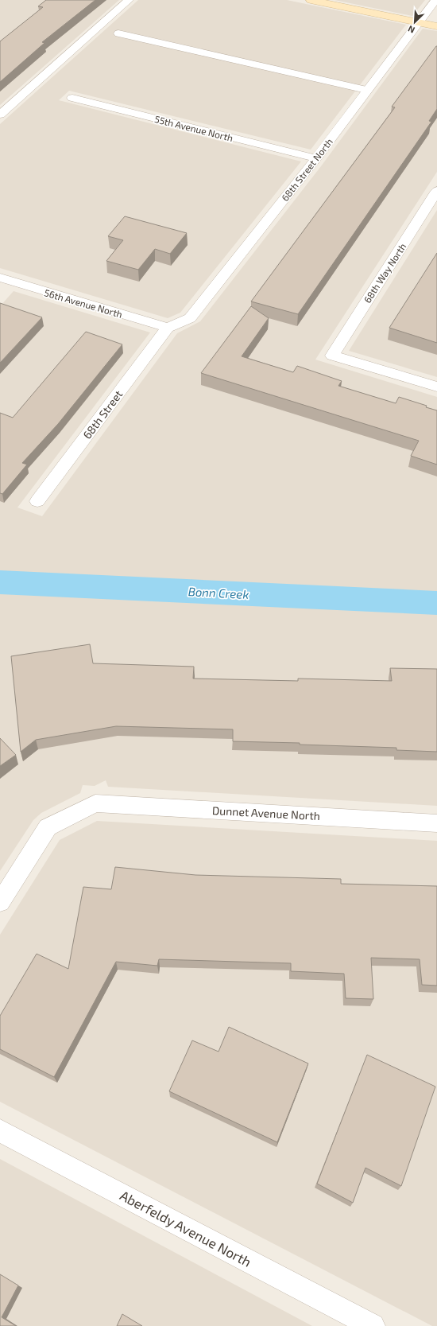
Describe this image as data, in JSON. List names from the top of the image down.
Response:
{
  "streets": {
    "street": [
      "55th Avenue North",
      "68th Street North",
      "68th Way North",
      "56th Avenue North",
      "68th Street",
      "Dunnet Avenue North",
      "Aberfeldy Avenue North"
    ]
  },
  "crossings": [
    ["55th Avenue North", "68th Street North"],
    ["68th Street North", "56th Avenue North"],
    ["68th Street North", "68th Street"],
    ["56th Avenue North", "68th Street"]
  ],
  "water": ["Bonn Creek"],
  "north": "bottom left"
}
